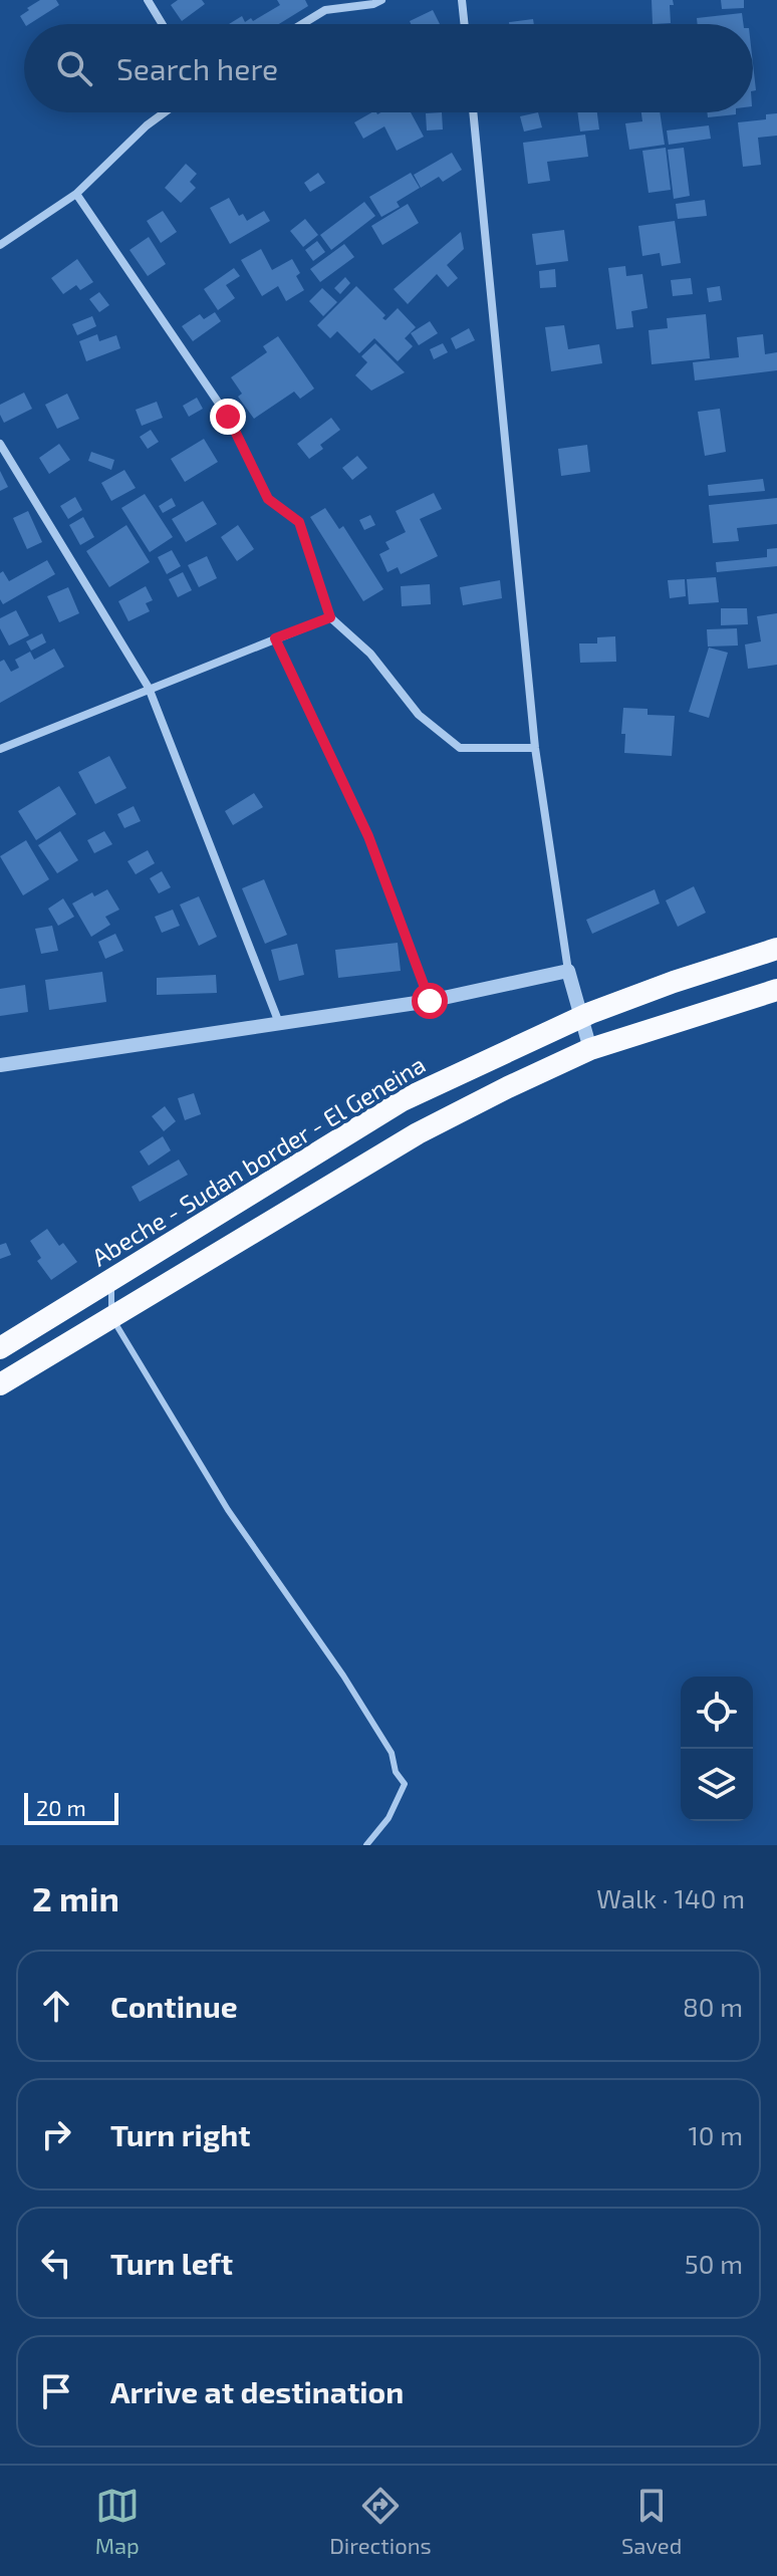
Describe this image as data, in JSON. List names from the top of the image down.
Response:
{
  "streets": {
    "highway": ["Abeche - Sudan border - El Geneina"]
  },
  "scale_bar": "20 m",
  "page": {
    "search": "Search here",
    "scale": "20 m",
    "heading": ["2 min", "Walk · 140 m"],
    "list": [
      ["Continue", "80 m"],
      ["Turn right", "10 m"],
      ["Turn left", "50 m"],
      "Arrive at destination"
    ],
    "nav": ["Map", "Directions", "Saved"]
  }
}
